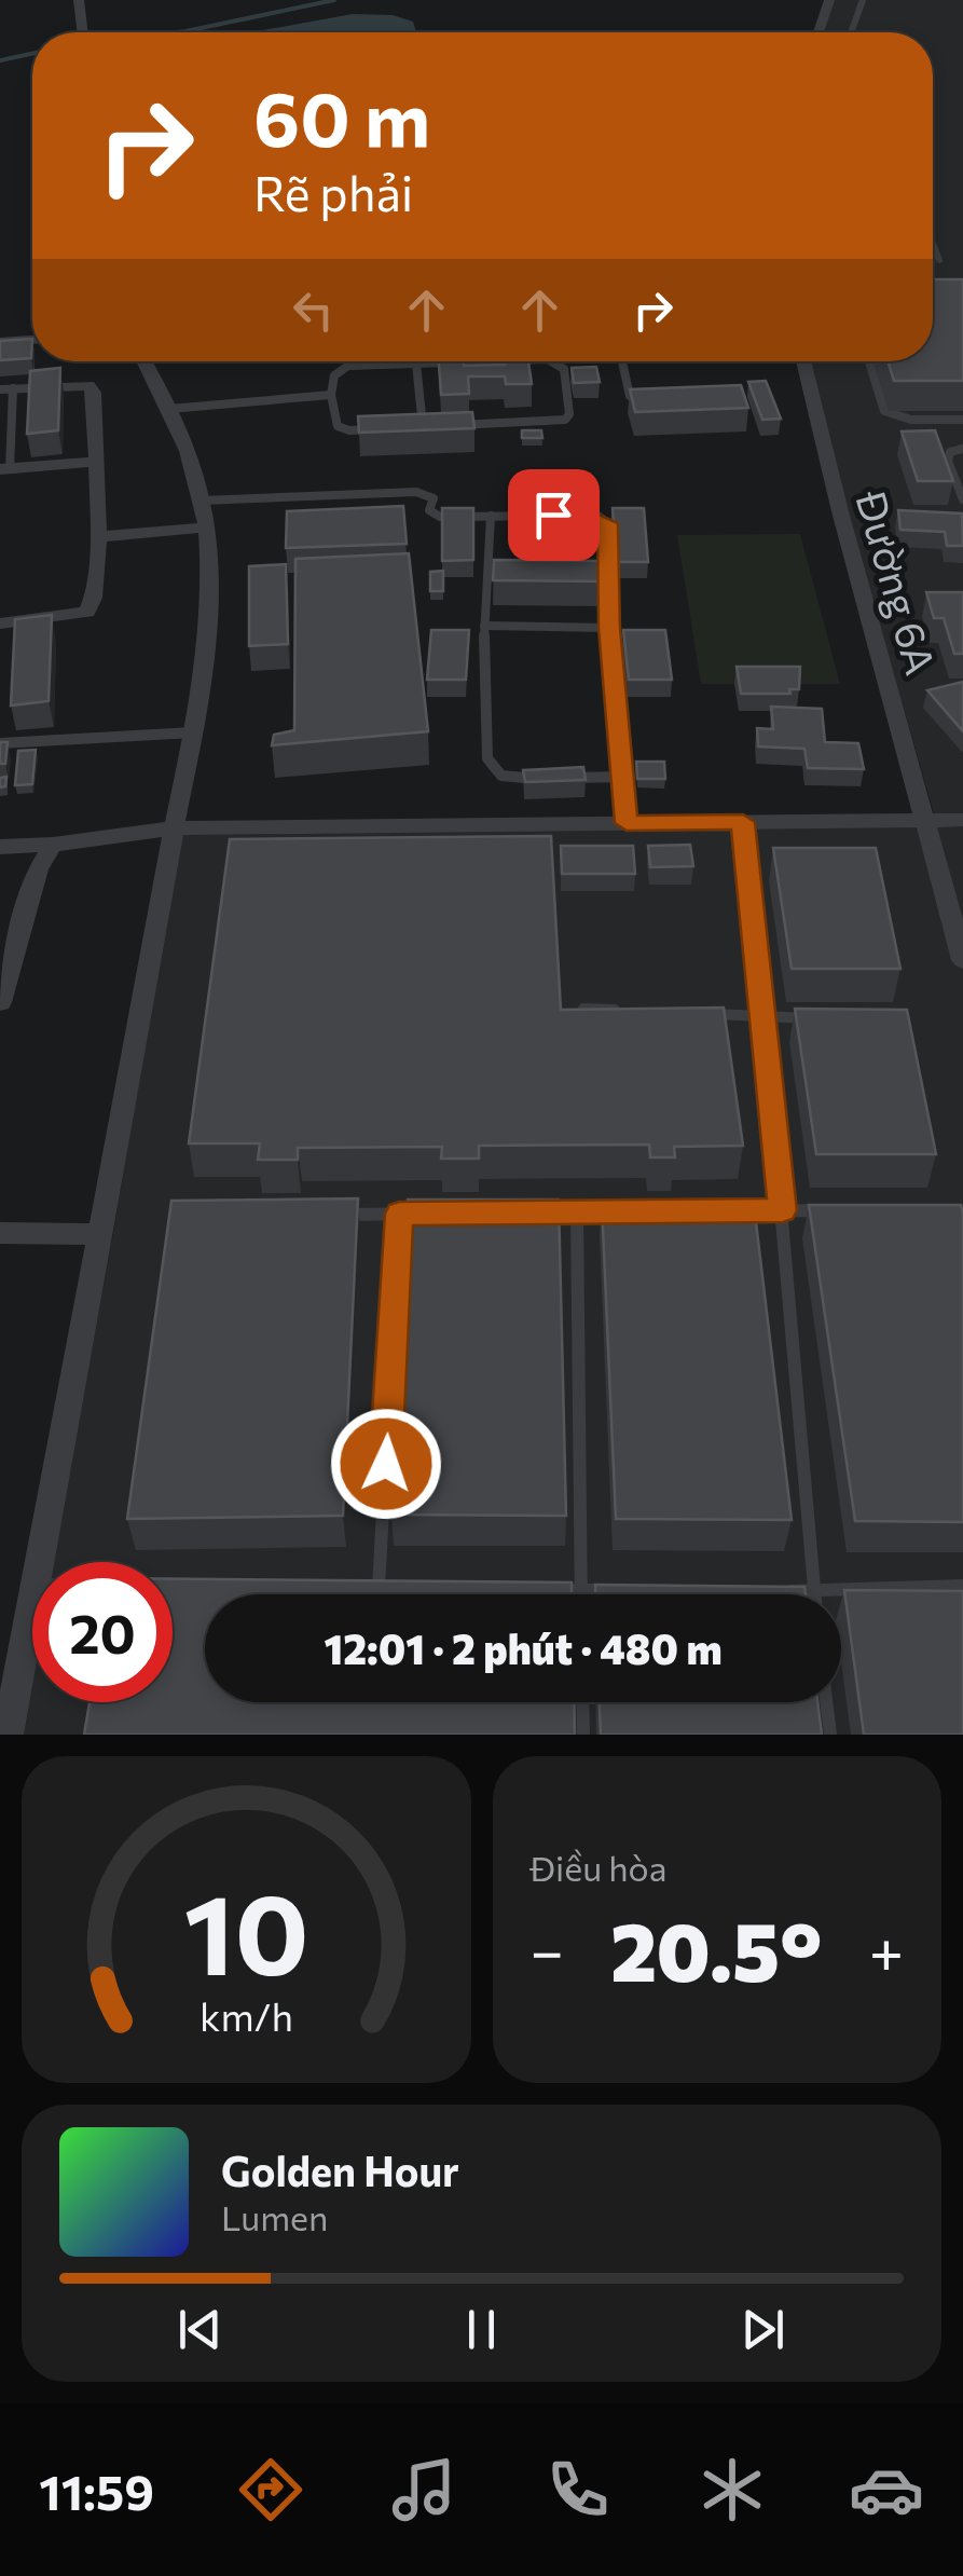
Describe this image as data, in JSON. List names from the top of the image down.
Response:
{
  "streets": {
    "street": ["Đường 6A"]
  },
  "page": {
    "turn": ["60 m", "Rẽ phải"],
    "limit": "20",
    "trip": "12:01 · 2 phút · 480 m",
    "tile": "Điều hòa",
    "heat": ["−", "20.5°", "+"],
    "song": ["Golden Hour", "Lumen"],
    "tabs": "11:59",
    "gauge": ["10", "km/h"]
  }
}
